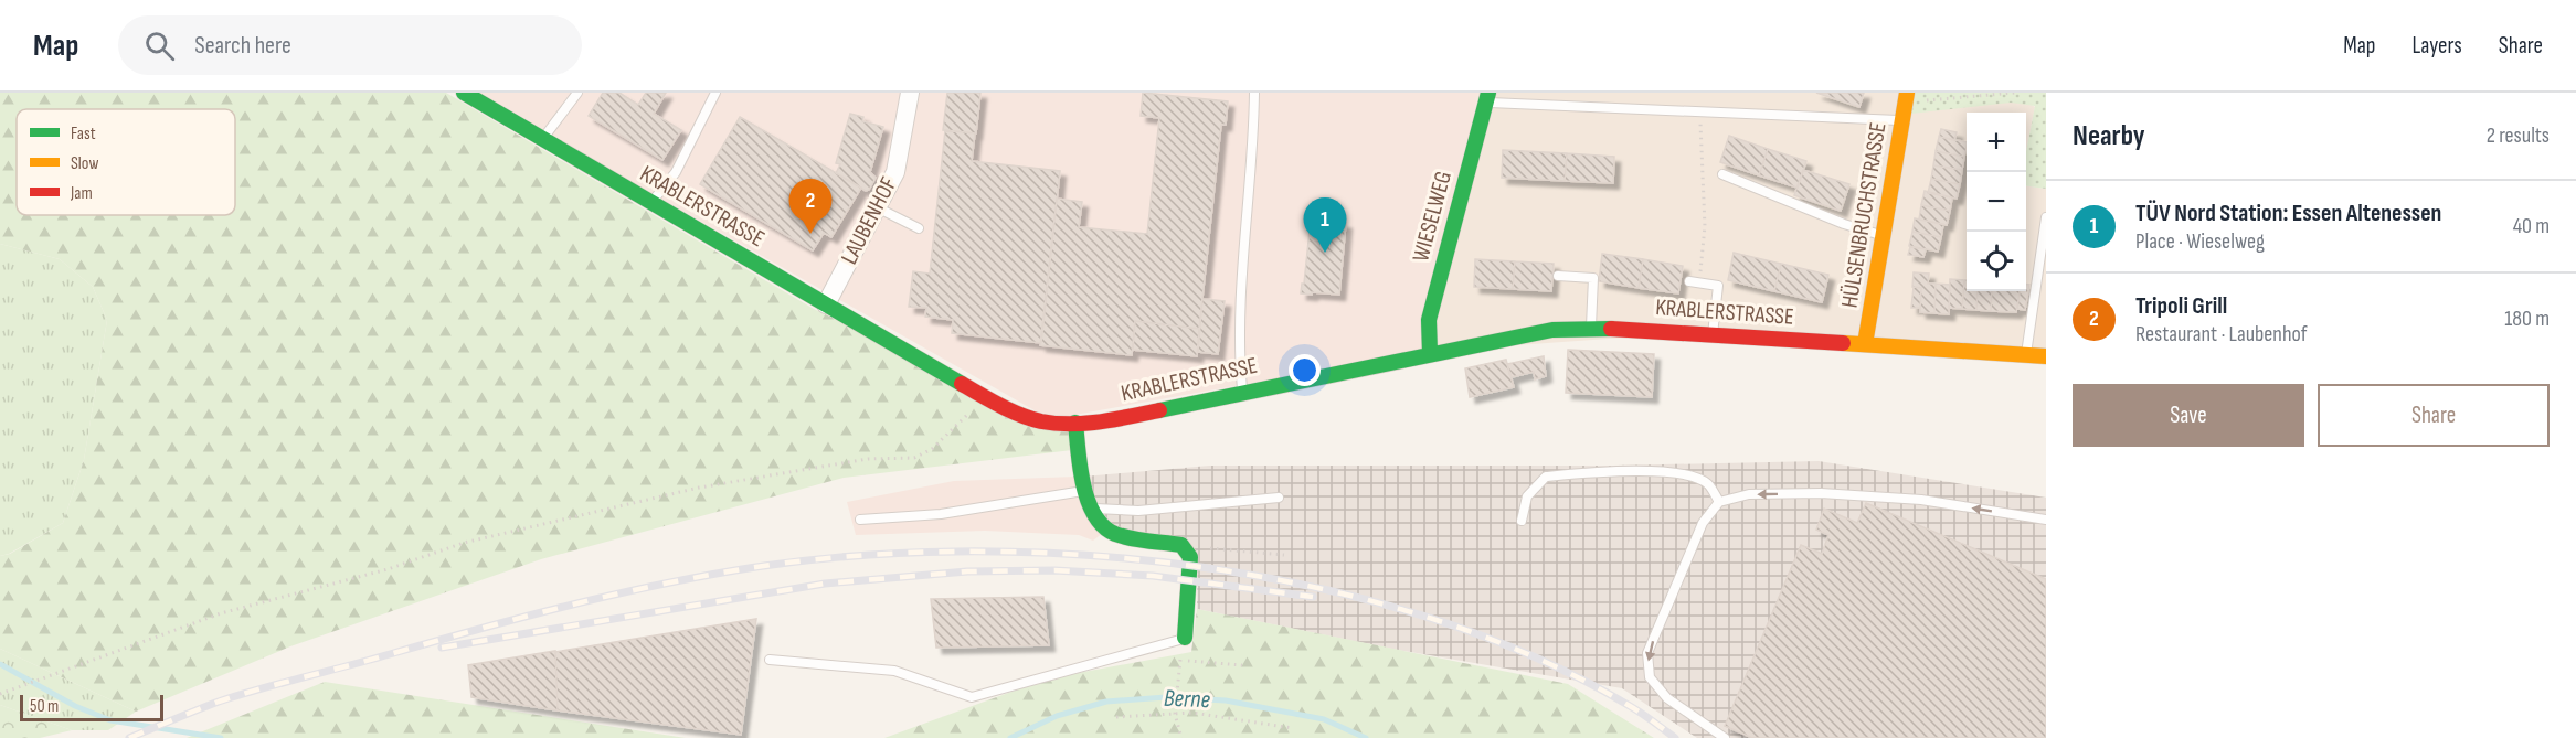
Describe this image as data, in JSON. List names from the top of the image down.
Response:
{
  "streets": {
    "street": [
      "KRABLERSTRASSE",
      "HÜLSENBRUCHSTRASSE",
      "WIESELWEG",
      "LAUBENHOF"
    ]
  },
  "crossings": [
    ["KRABLERSTRASSE", "HÜLSENBRUCHSTRASSE"],
    ["KRABLERSTRASSE", "WIESELWEG"],
    ["KRABLERSTRASSE", "LAUBENHOF"]
  ],
  "water": ["Berne"],
  "legend": ["Fast", "Slow", "Jam"],
  "scale_bar": "50 m",
  "page": {
    "header": "Map",
    "search": "Search here",
    "nav": ["Map", "Layers", "Share"],
    "heading": ["Nearby", "2 results"],
    "map_buttons": ["+", "−"],
    "pins": ["2", "1"],
    "list": [
      {
        "mark": "1",
        "name": "TÜV Nord Station: Essen Altenessen",
        "note": "Place · Wieselweg",
        "value": "40 m"
      },
      {
        "mark": "2",
        "name": "Tripoli Grill",
        "note": "Restaurant · Laubenhof",
        "value": "180 m"
      }
    ],
    "buttons": ["Save", "Share"],
    "scale": "50 m"
  }
}
